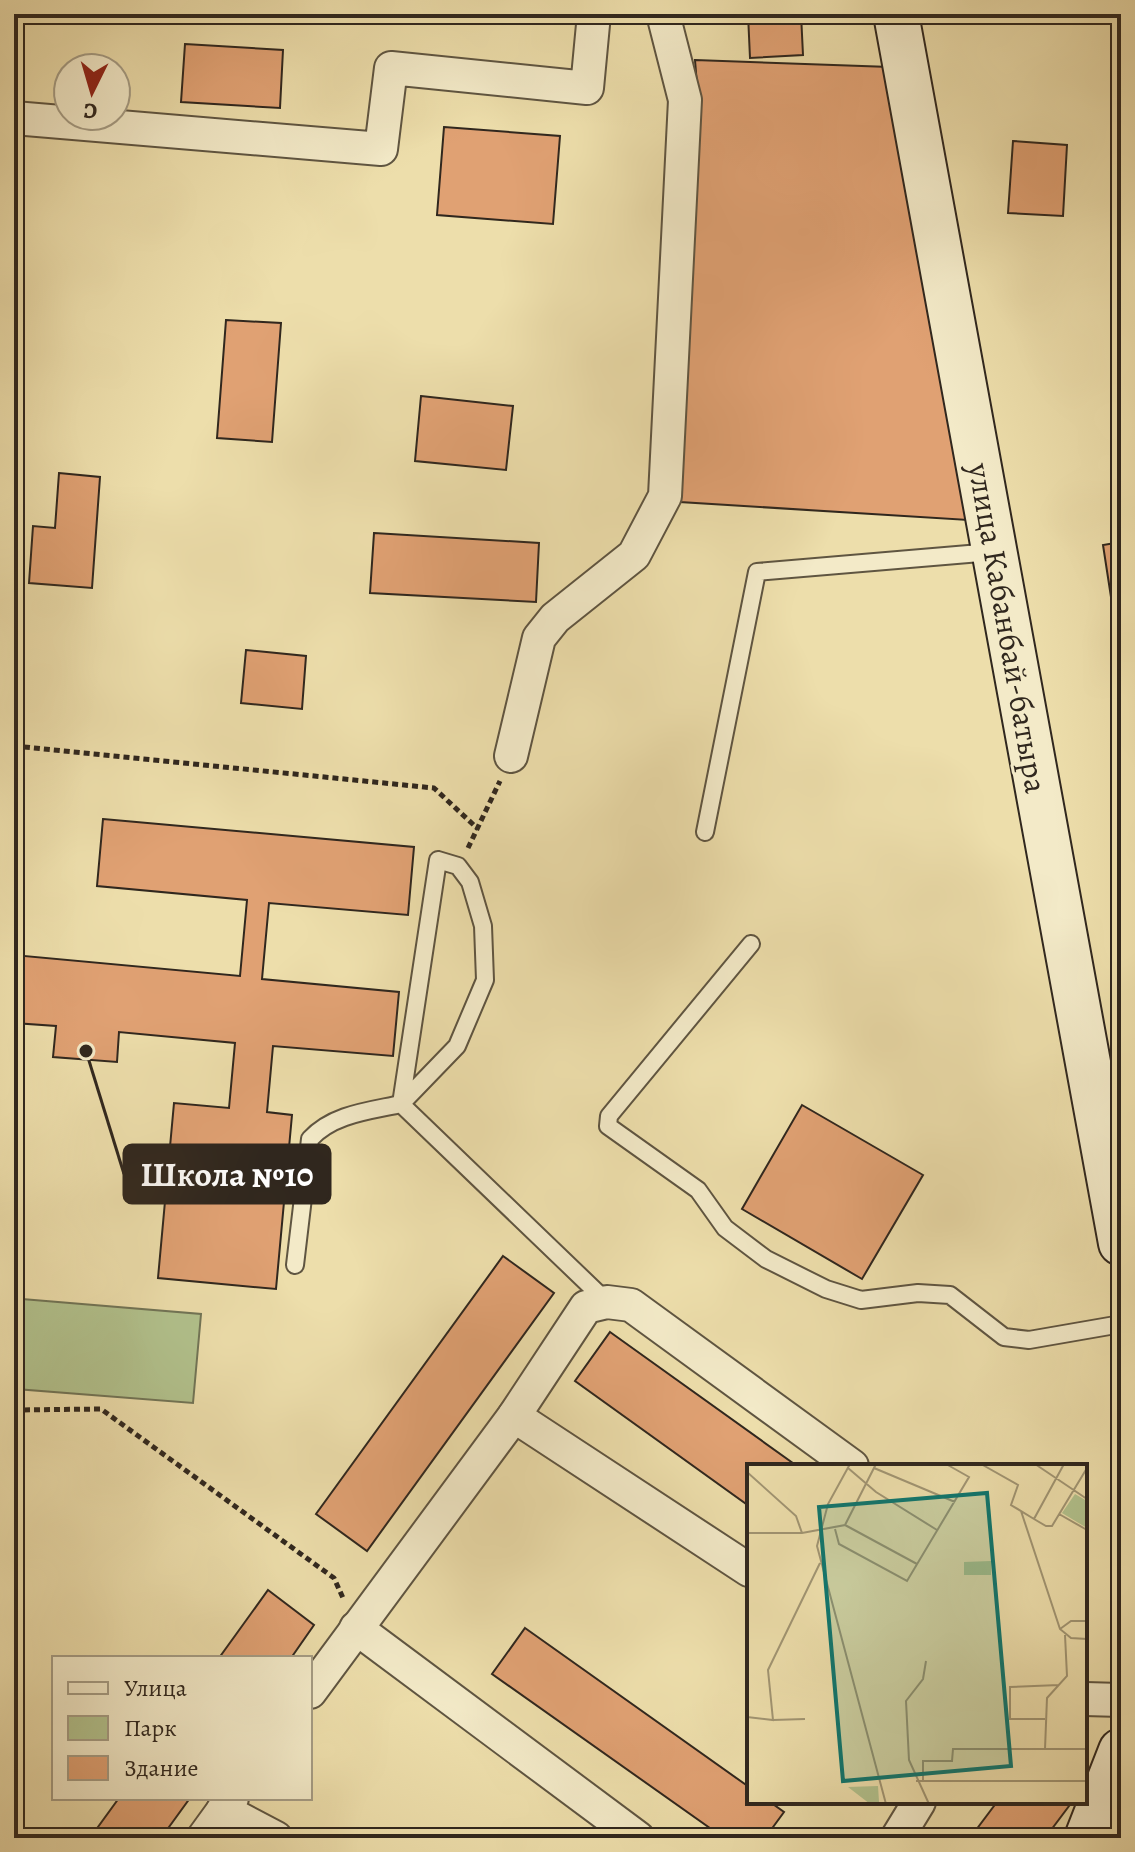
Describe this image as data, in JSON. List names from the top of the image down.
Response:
{
  "streets": {
    "main road": ["улица Кабанбай-батыра"]
  },
  "places": ["Школа №10"],
  "legend": ["Улица", "Парк", "Здание"],
  "north": "bottom"
}
